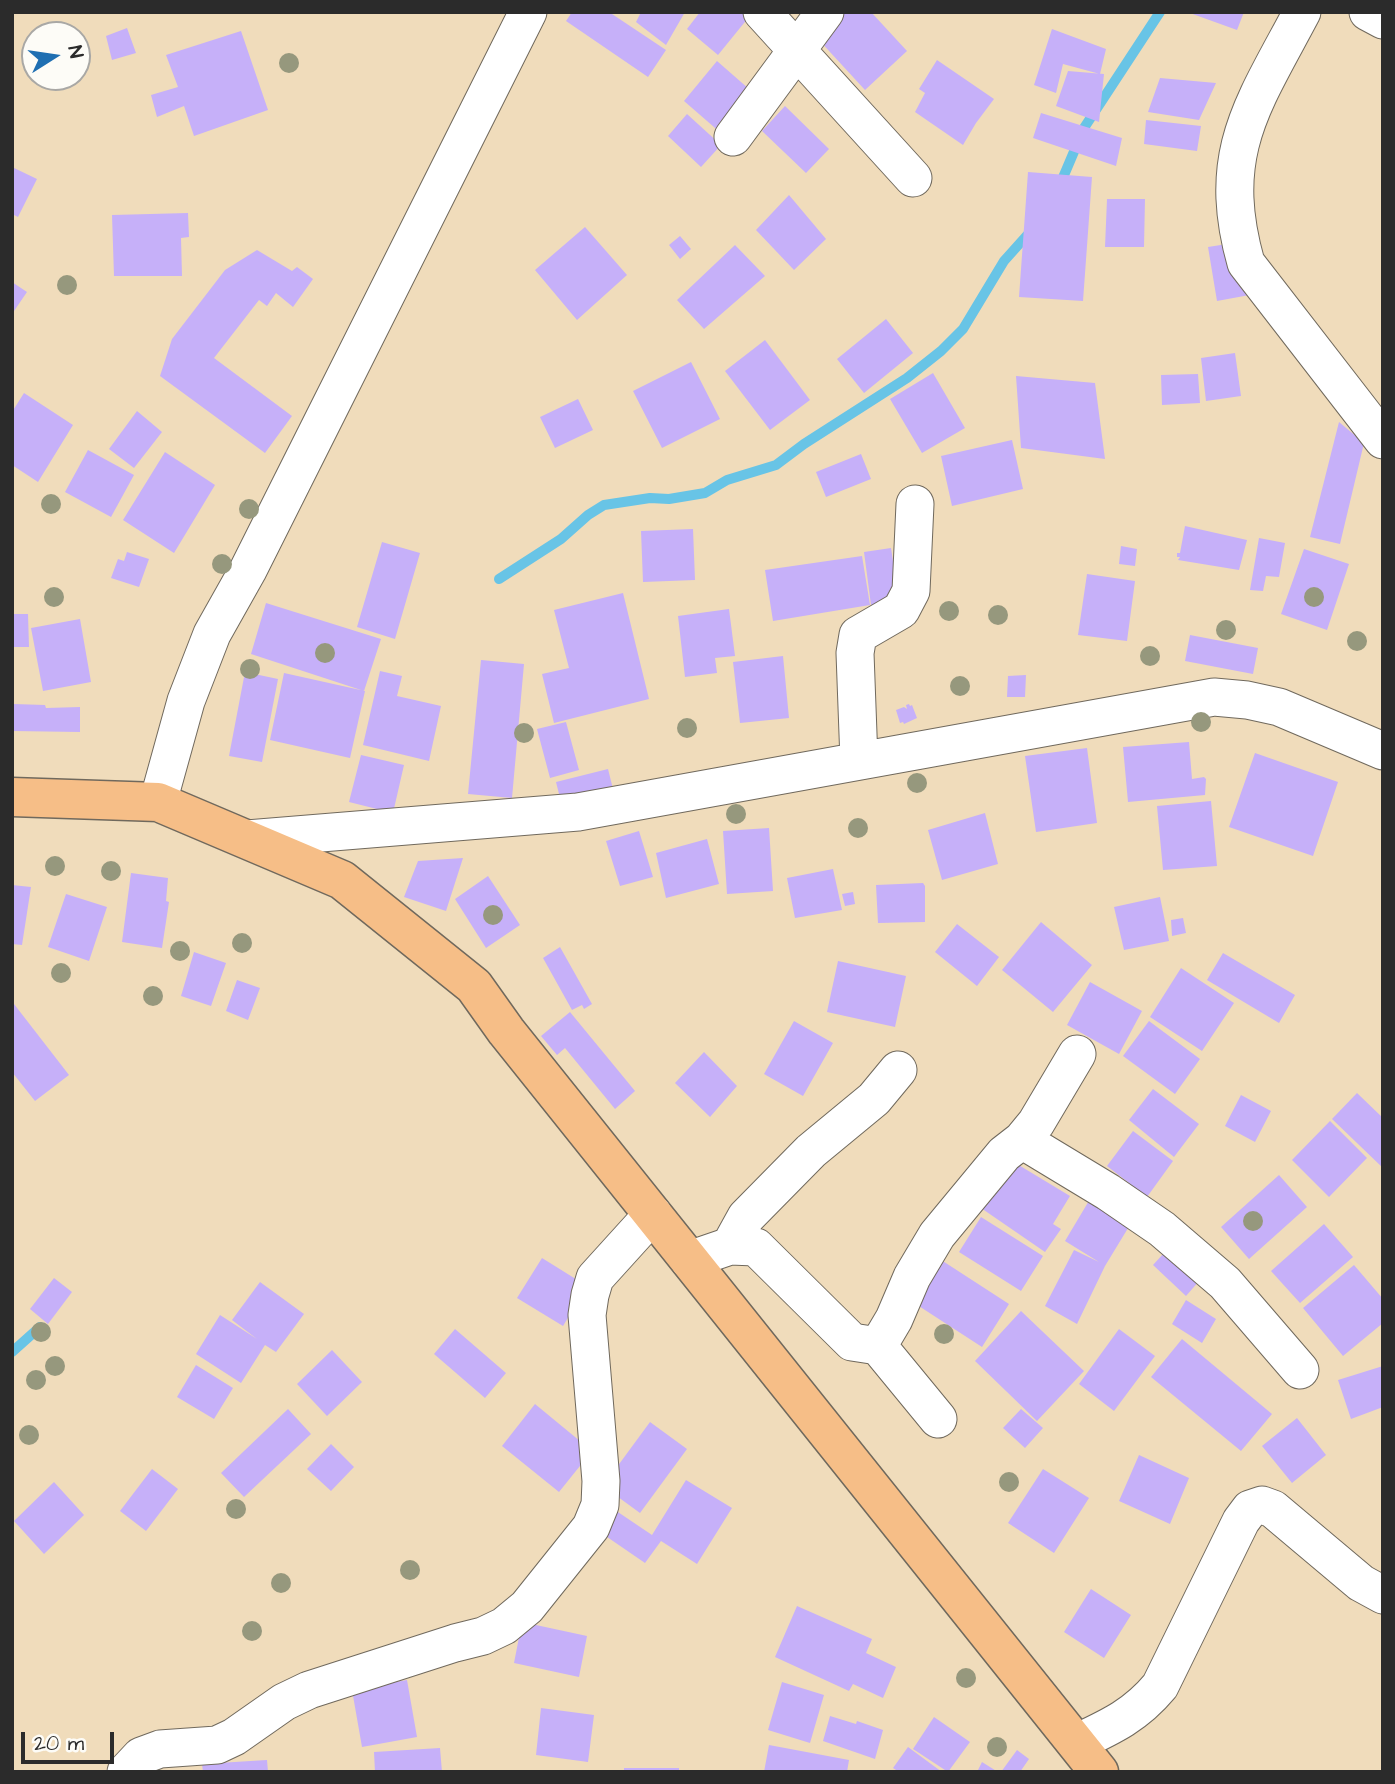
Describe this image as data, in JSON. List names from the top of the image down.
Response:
{
  "scale_bar": "20 m",
  "north": "right"
}
